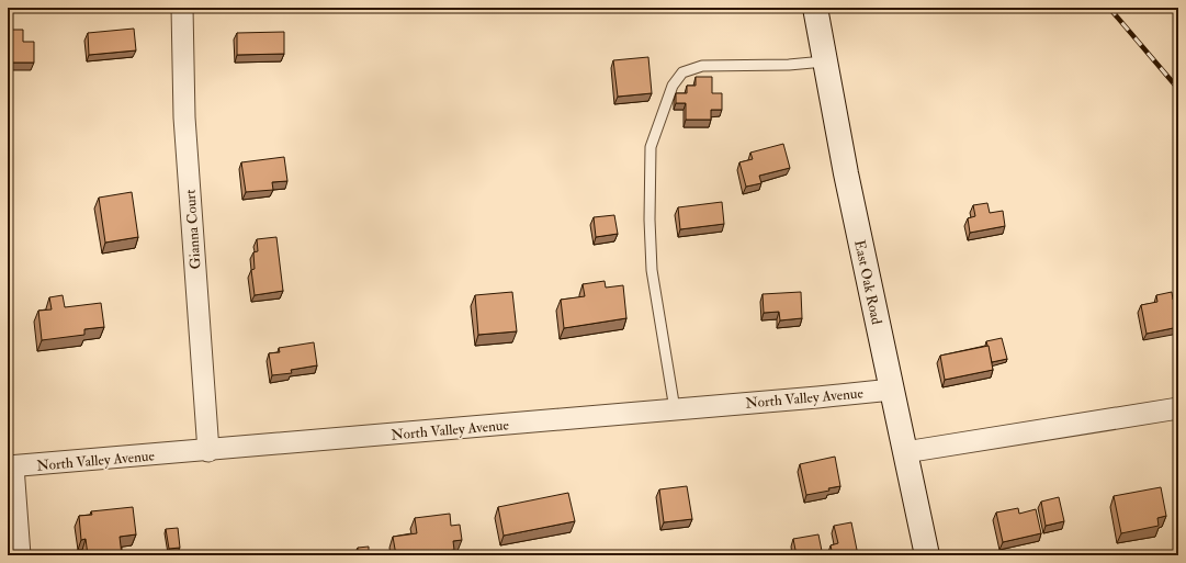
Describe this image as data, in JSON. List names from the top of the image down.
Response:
{
  "streets": {
    "street": ["Gianna Court", "East Oak Road", "North Valley Avenue"]
  },
  "crossings": [
    ["Gianna Court", "North Valley Avenue"],
    ["East Oak Road", "North Valley Avenue"]
  ]
}
